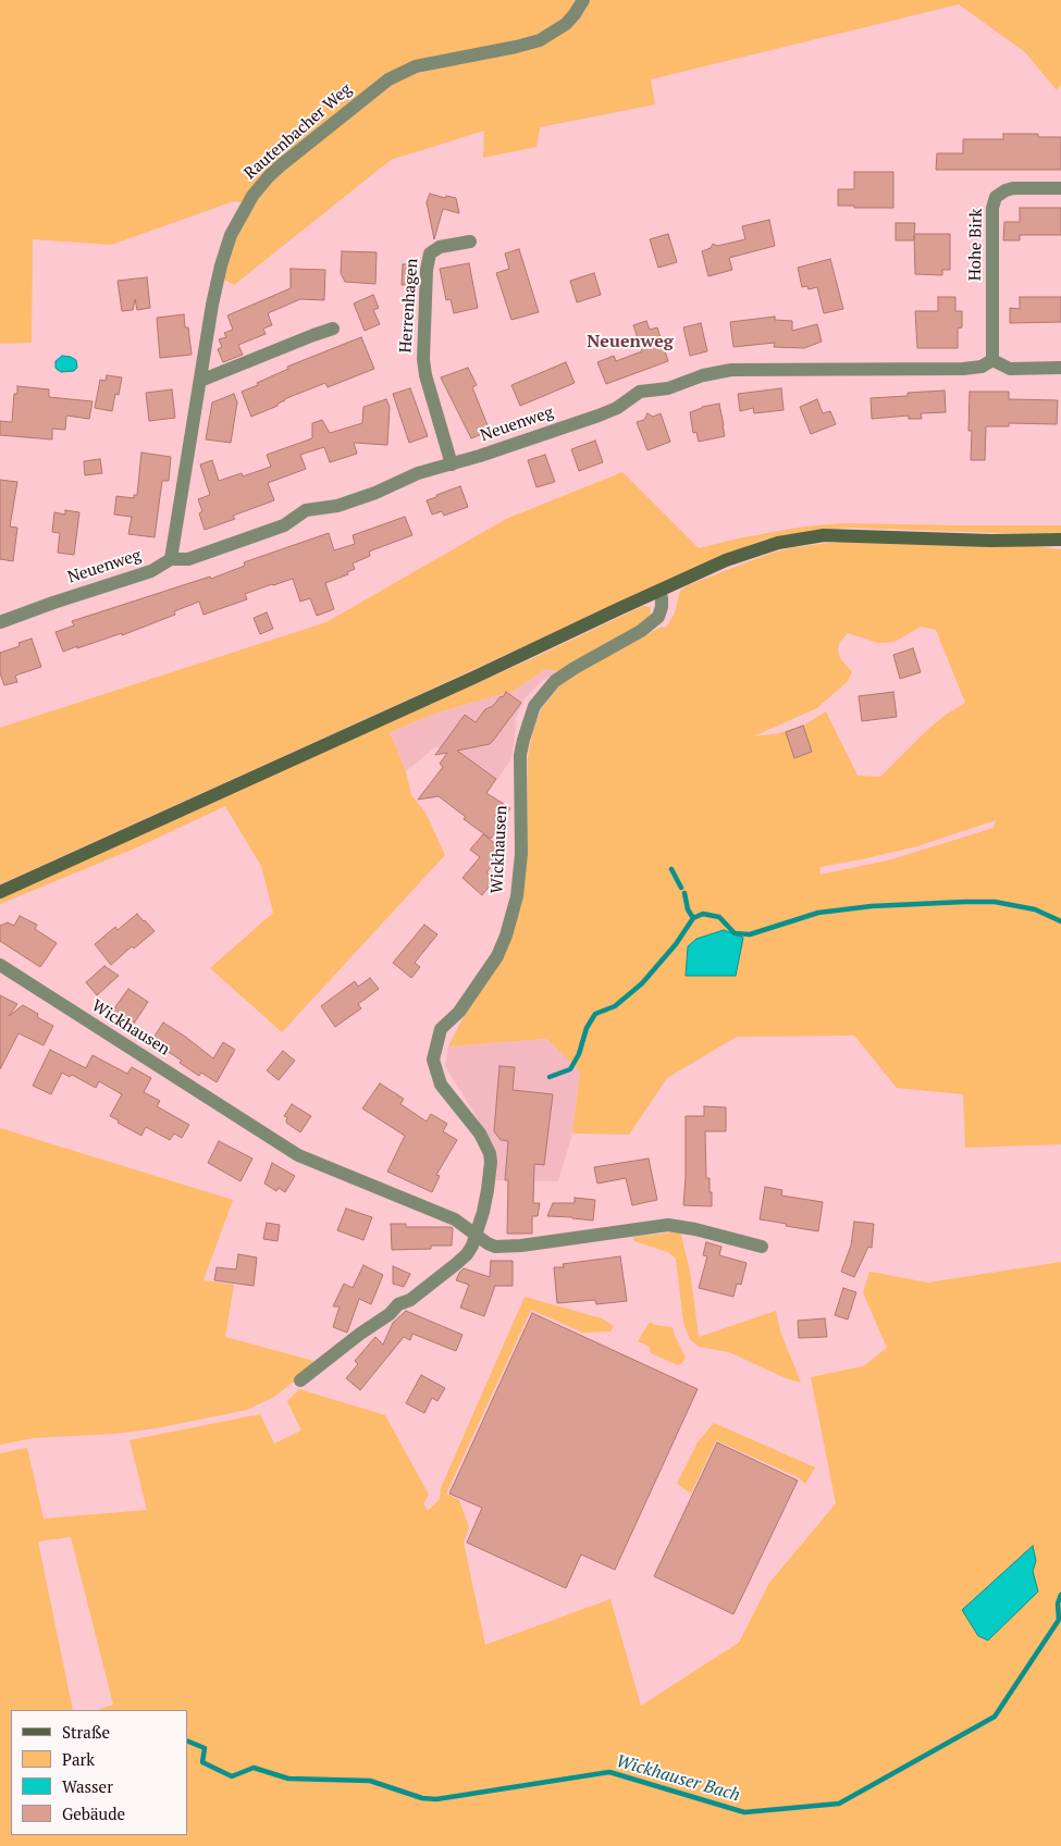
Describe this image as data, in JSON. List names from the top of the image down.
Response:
{
  "streets": {
    "street": [
      "Rautenbacher Weg",
      "Hohe Birk",
      "Herrenhagen",
      "Neuenweg",
      "Wickhausen"
    ]
  },
  "crossings": [
    ["Rautenbacher Weg", "Neuenweg"],
    ["Hohe Birk", "Neuenweg"],
    ["Herrenhagen", "Neuenweg"]
  ],
  "districts": ["Neuenweg"],
  "water": ["Wickhauser Bach"],
  "legend": [
    "Straße",
    "Park",
    "Wasser",
    "Gebäude"
  ]
}
